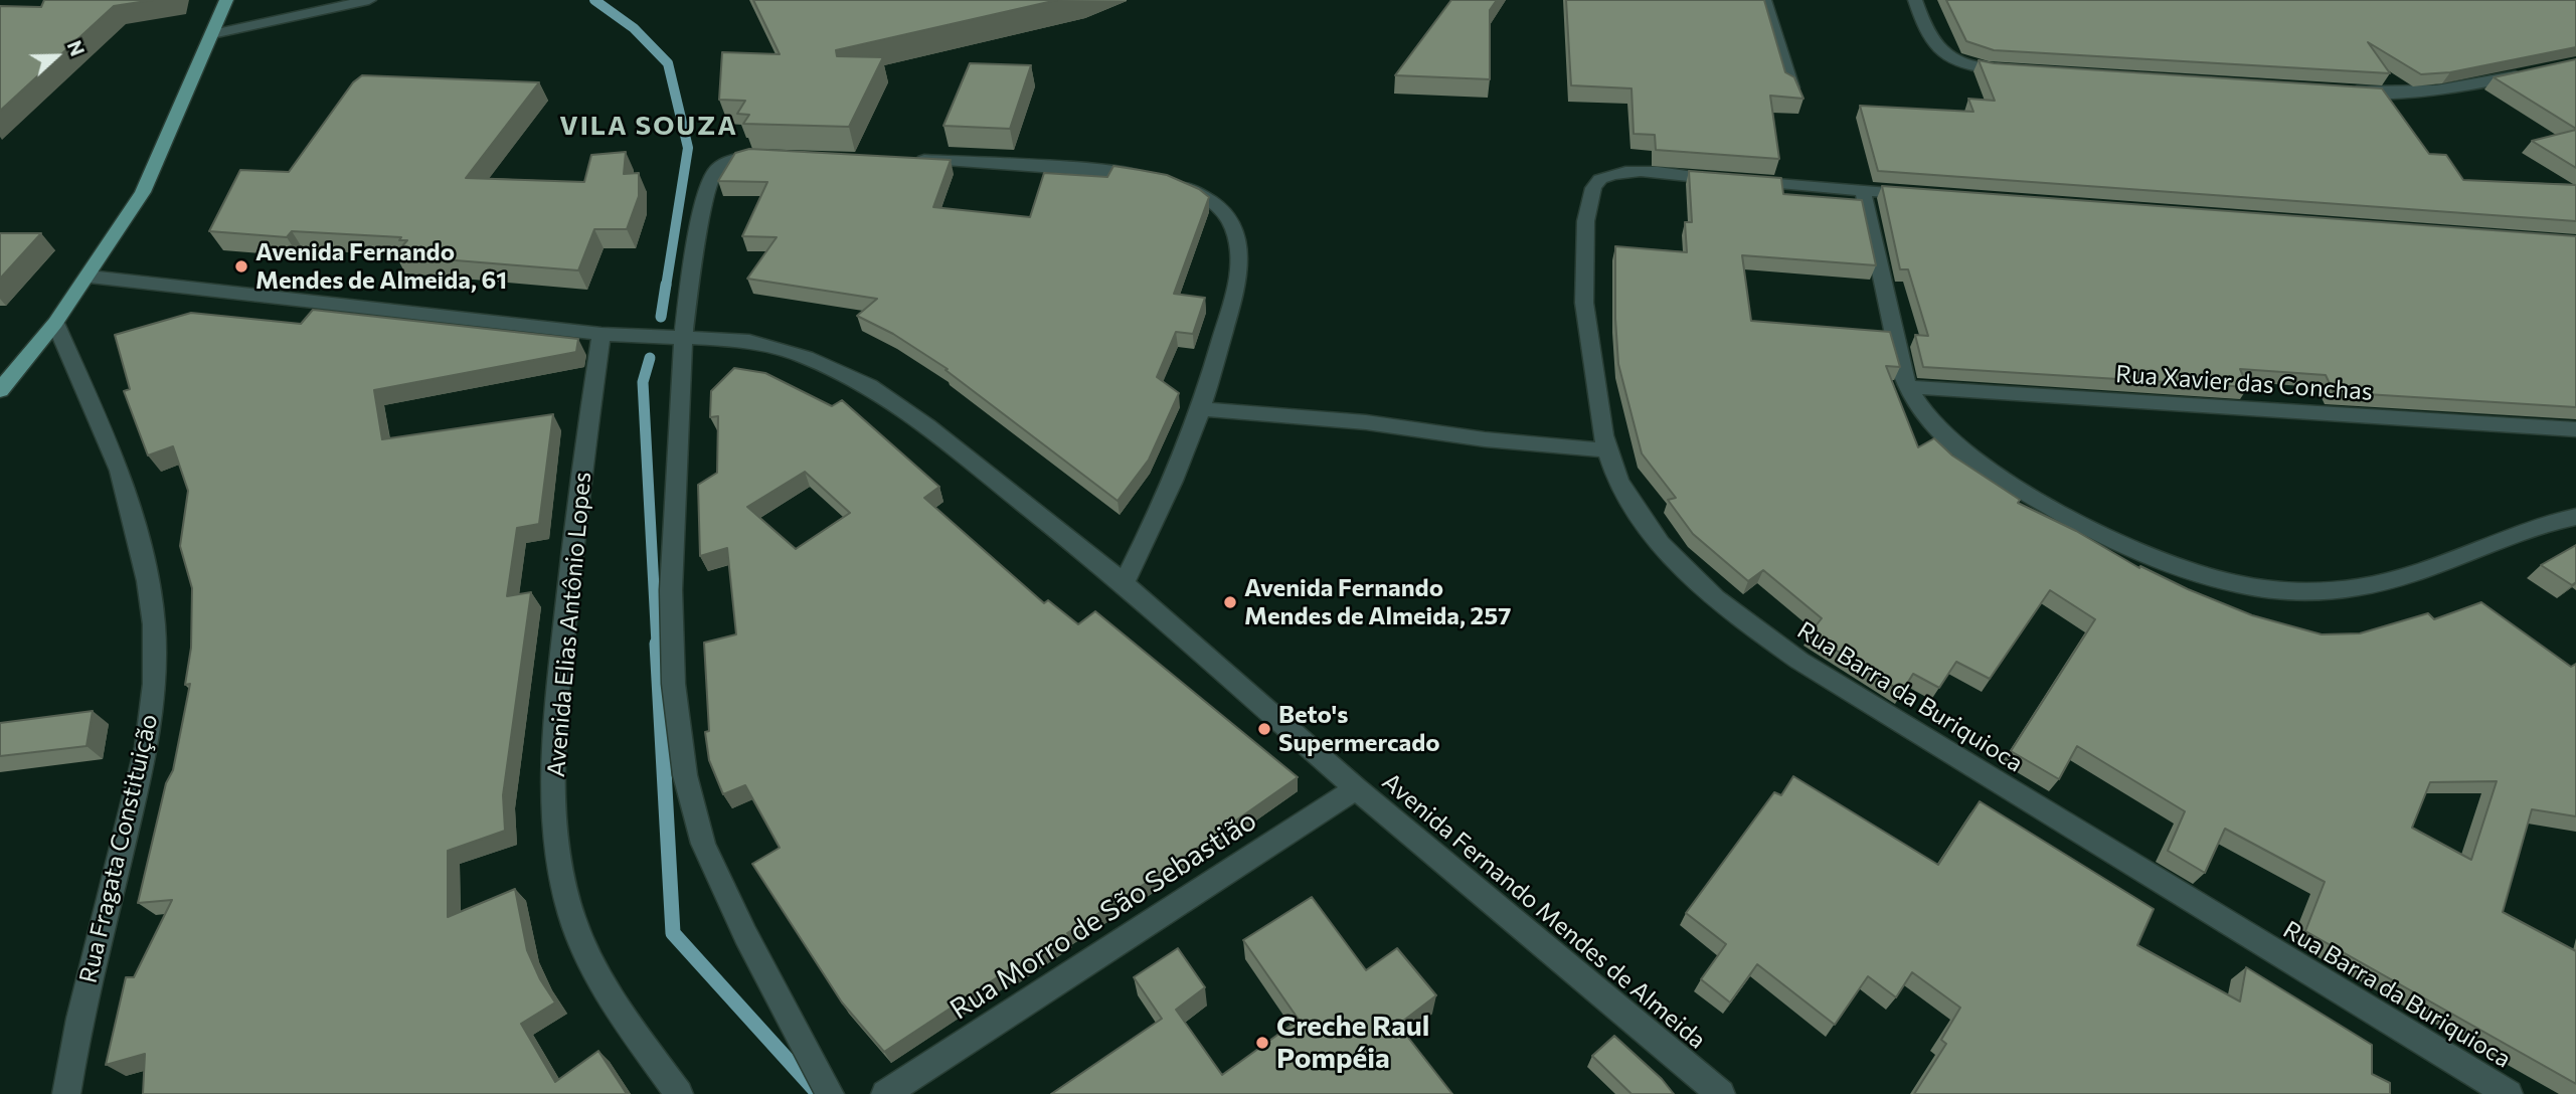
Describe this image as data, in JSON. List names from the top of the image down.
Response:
{
  "streets": {
    "street": [
      "Rua Xavier das Conchas",
      "Avenida Elias Antônio Lopes",
      "Rua Barra da Buriquioca",
      "Rua Fragata Constituição",
      "Avenida Fernando Mendes de Almeida",
      "Rua Morro de São Sebastião"
    ]
  },
  "crossings": [
    ["Avenida Elias Antônio Lopes", "Avenida Fernando Mendes de Almeida"],
    ["Avenida Fernando Mendes de Almeida", "Rua Morro de São Sebastião"]
  ],
  "districts": ["VILA SOUZA"],
  "places": [
    "Avenida Fernando Mendes de Almeida, 61",
    "Avenida Fernando Mendes de Almeida, 257",
    "Beto's Supermercado",
    "Creche Raul Pompéia"
  ],
  "north": "right"
}
